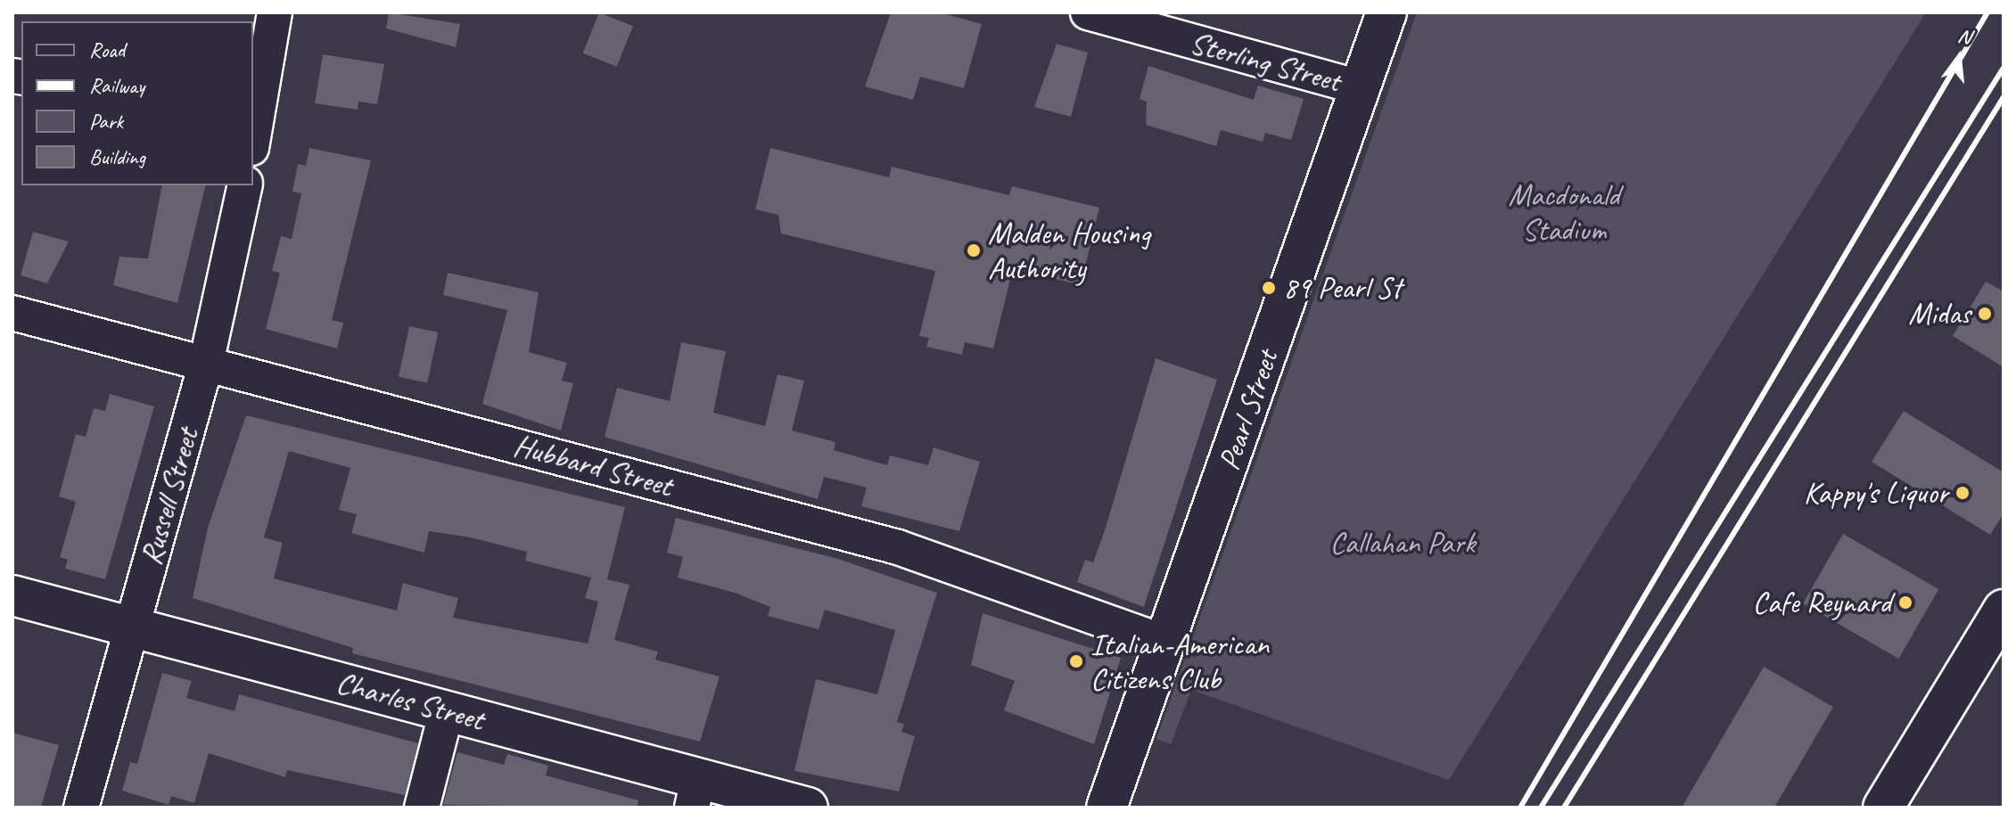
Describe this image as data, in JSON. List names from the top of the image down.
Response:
{
  "streets": {
    "street": [
      "Sterling Street",
      "Pearl Street",
      "Hubbard Street",
      "Russell Street",
      "Charles Street"
    ]
  },
  "crossings": [
    ["Sterling Street", "Pearl Street"],
    ["Pearl Street", "Hubbard Street"],
    ["Hubbard Street", "Russell Street"],
    ["Russell Street", "Charles Street"]
  ],
  "parks": ["Macdonald Stadium", "Callahan Park"],
  "places": [
    "Malden Housing Authority",
    "89 Pearl St",
    "Midas",
    "Kappy's Liquor",
    "Cafe Reynard",
    "Italian-American Citizens Club"
  ],
  "legend": [
    "Road",
    "Railway",
    "Park",
    "Building"
  ],
  "north": "top"
}
